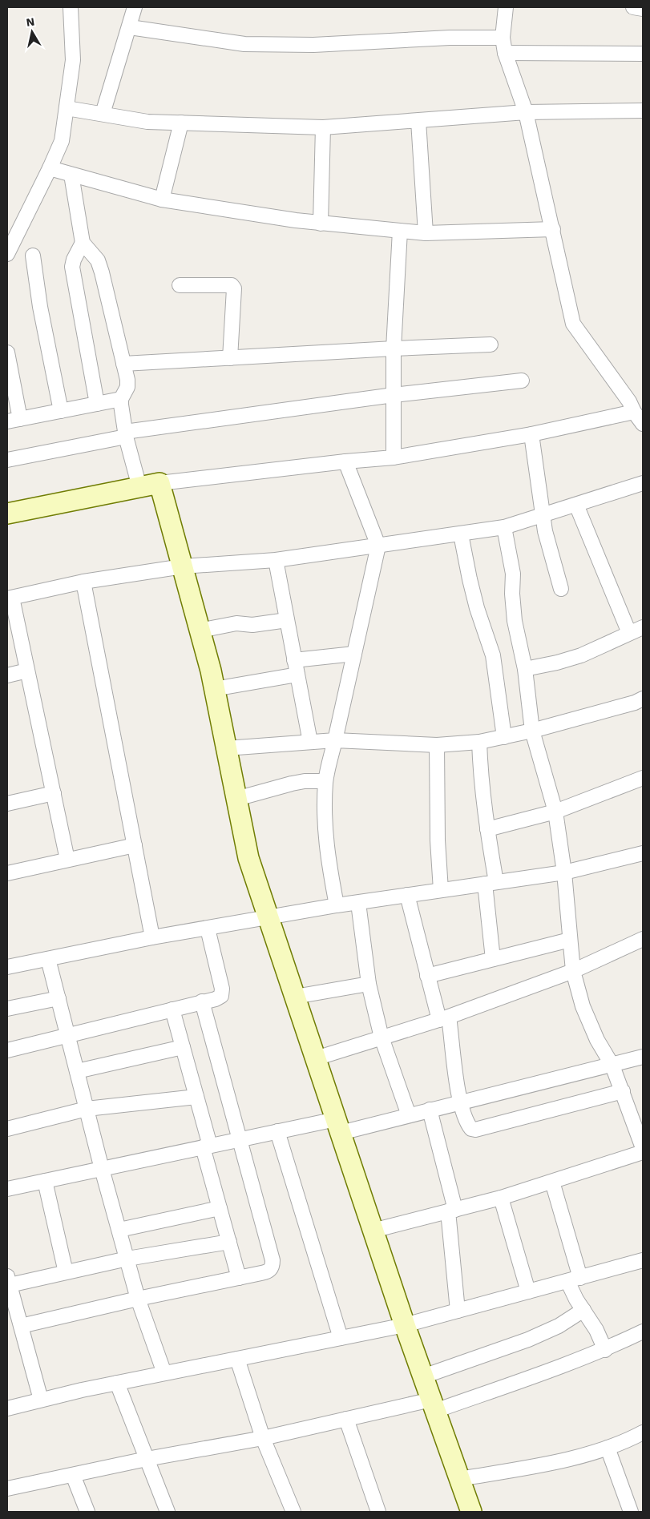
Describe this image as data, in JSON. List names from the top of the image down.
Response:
{
  "north": "top"
}
